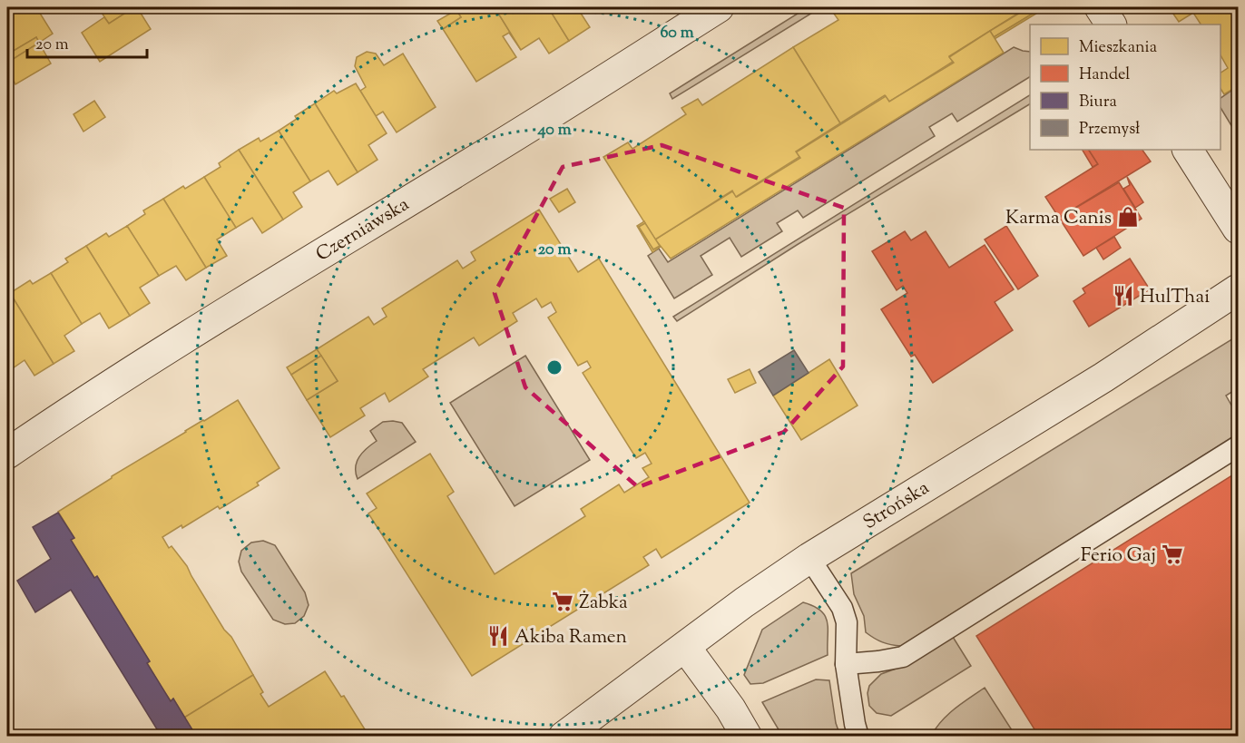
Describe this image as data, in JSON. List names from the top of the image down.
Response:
{
  "streets": {
    "street": ["Czerniawska", "Strońska"]
  },
  "places": {
    "shop": ["Karma Canis"],
    "restaurant": ["HulThai", "Akiba Ramen"],
    "supermarket": ["Ferio Gaj", "Żabka"]
  },
  "legend": [
    "Mieszkania",
    "Handel",
    "Biura",
    "Przemysł"
  ],
  "scale_bar": "20 m",
  "rings": ["60 m", "40 m", "20 m"]
}
